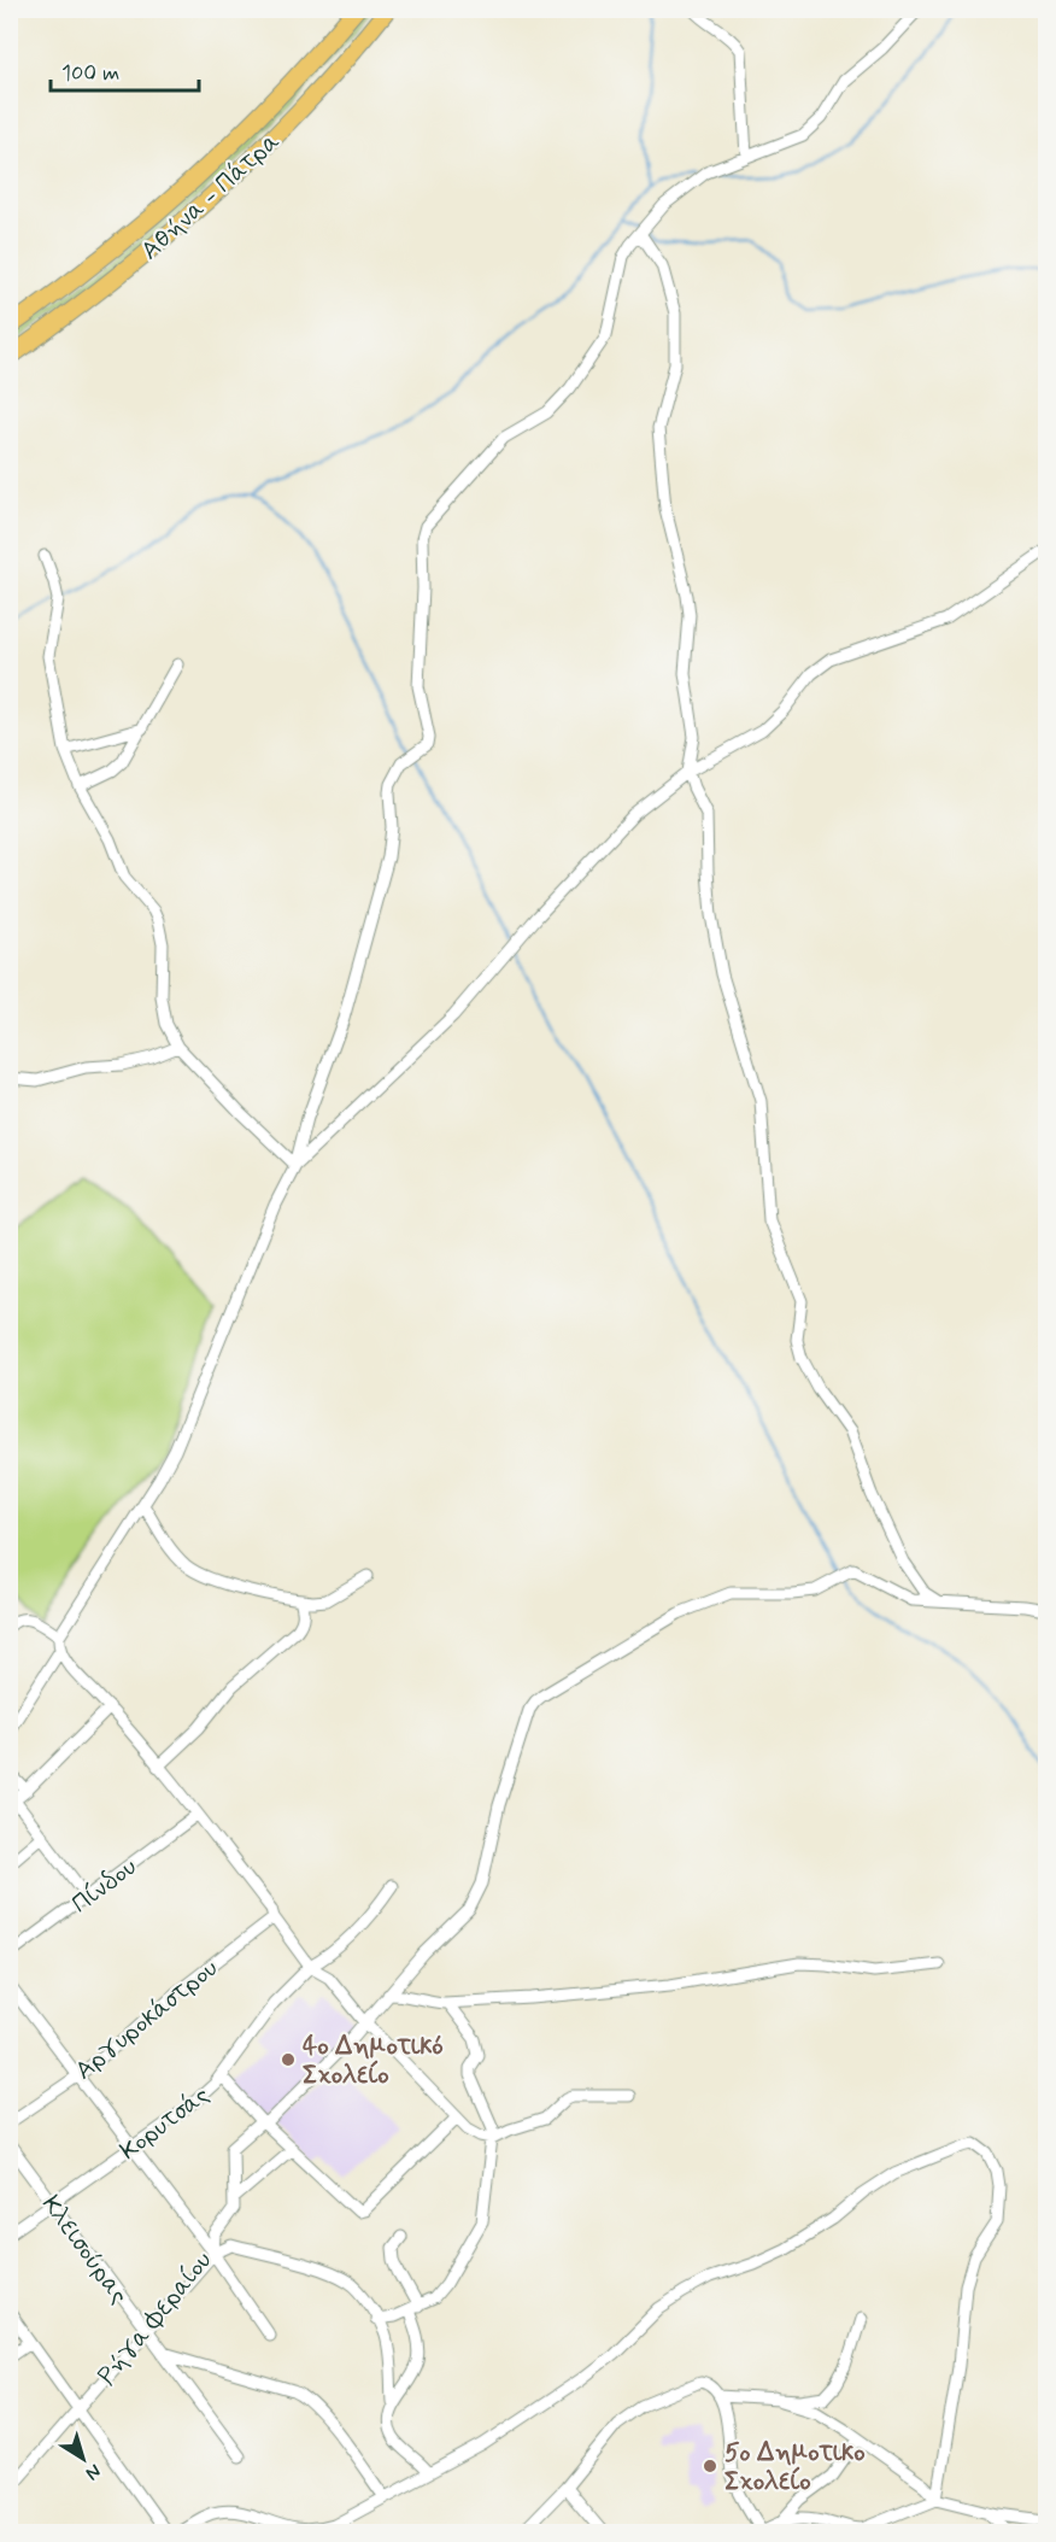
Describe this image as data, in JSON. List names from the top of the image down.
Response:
{
  "streets": {
    "highway": ["Αθήνα - Πάτρα"],
    "street": [
      "Πίνδου",
      "Αργυροκάστρου",
      "Κορυτσάς",
      "Κλεισούρας",
      "Ρήγα Φεραίου"
    ]
  },
  "crossings": [
    ["Κορυτσάς", "Κλεισούρας"],
    ["Κλεισούρας", "Ρήγα Φεραίου"]
  ],
  "places": ["4ο Δημοτικό Σχολείο", "5o Δημοτικο Σχολείο"],
  "scale_bar": "100 m",
  "north": "bottom right"
}
